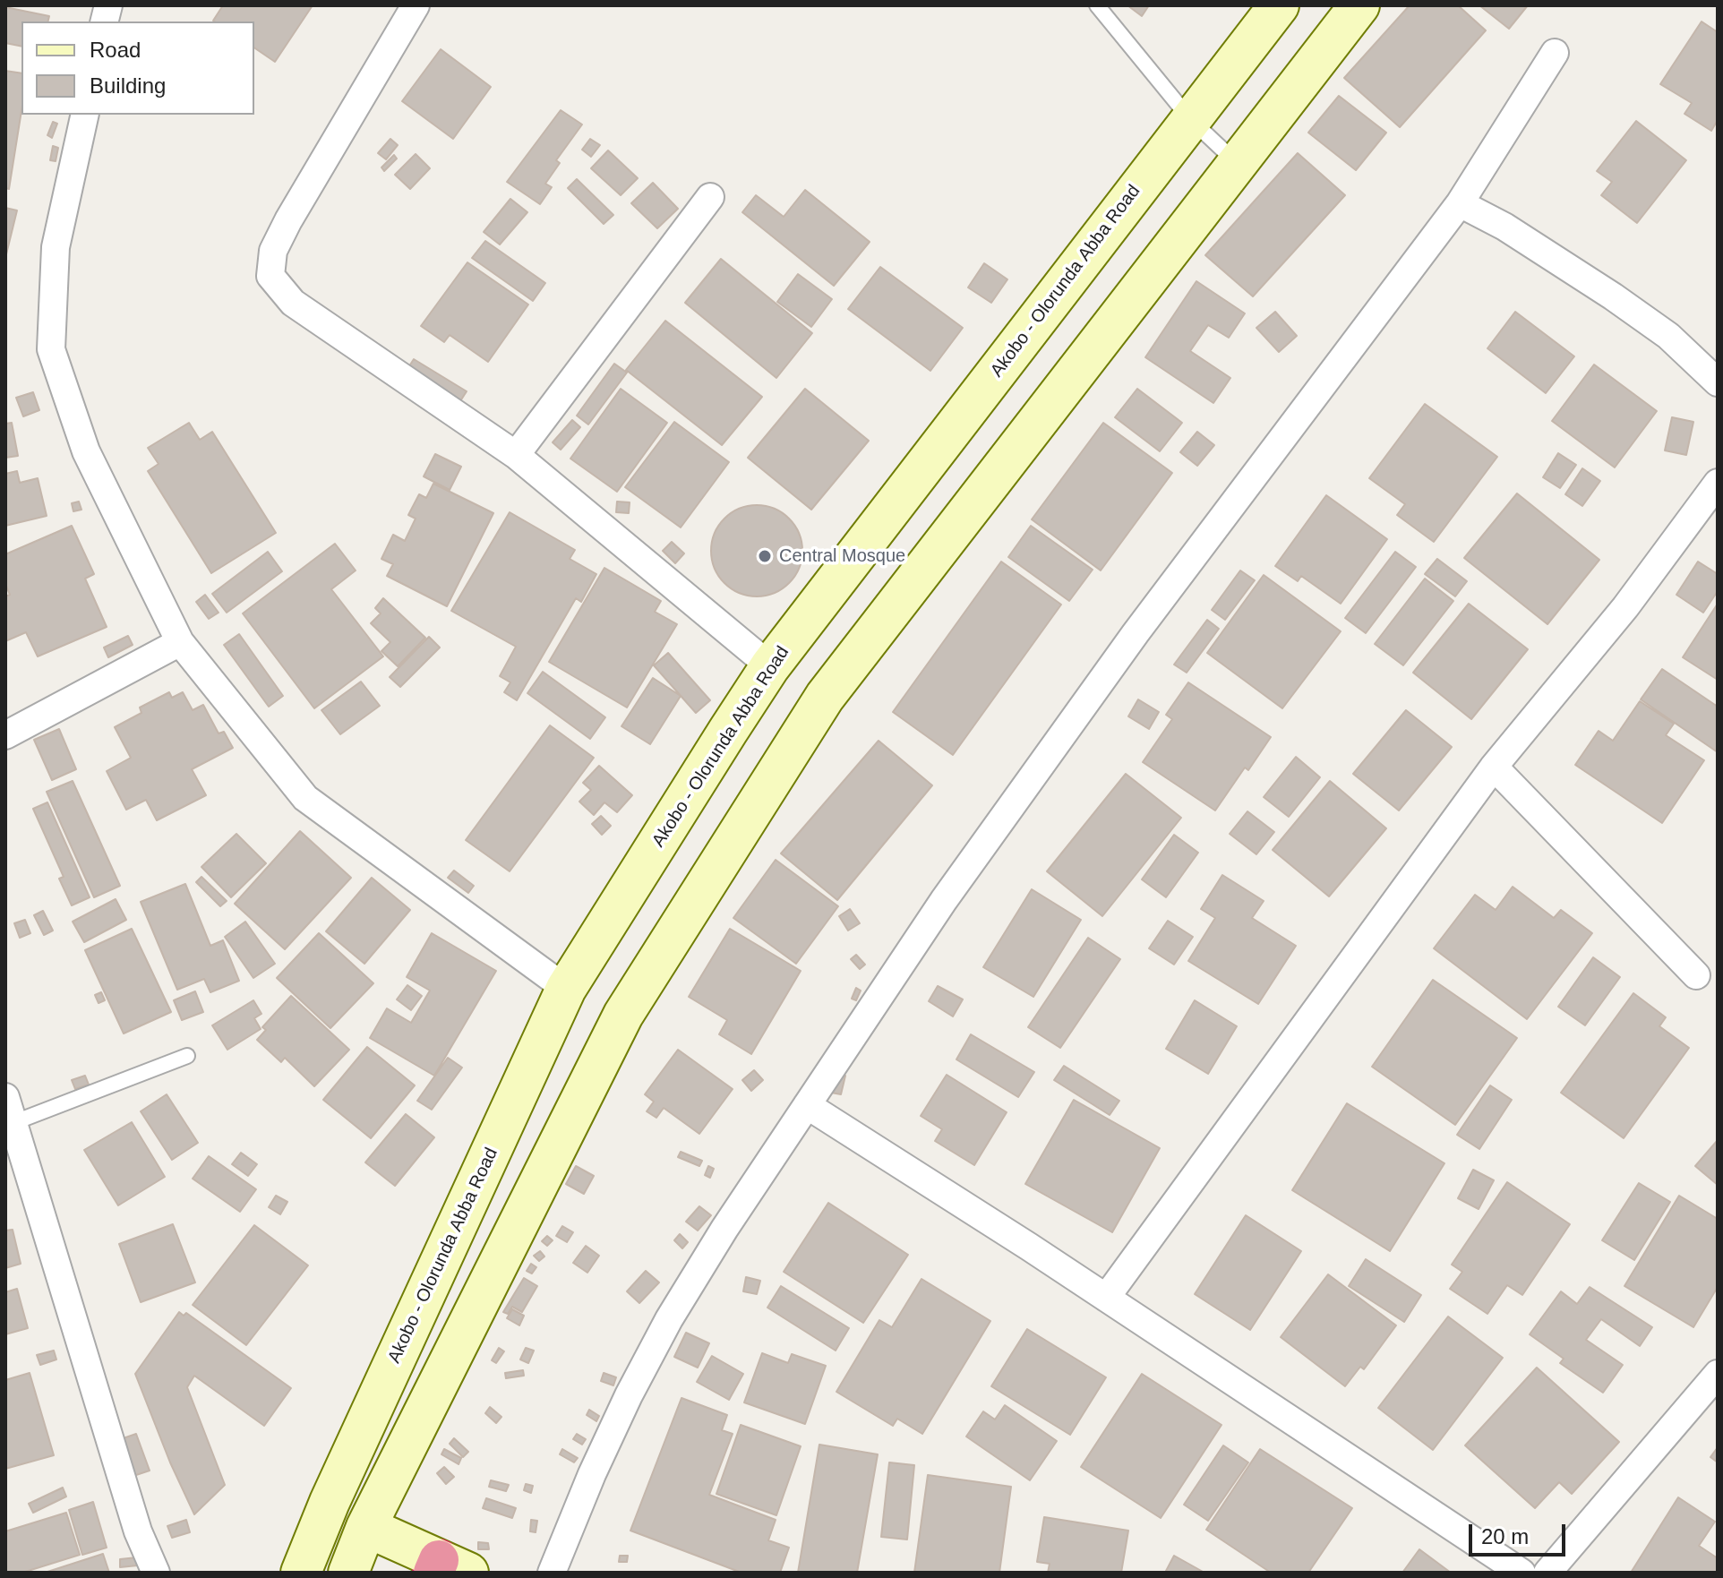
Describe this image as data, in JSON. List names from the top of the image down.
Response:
{
  "streets": {
    "main road": ["Akobo - Olorunda Abba Road"]
  },
  "places": ["Central Mosque"],
  "legend": ["Road", "Building"],
  "scale_bar": "20 m"
}
